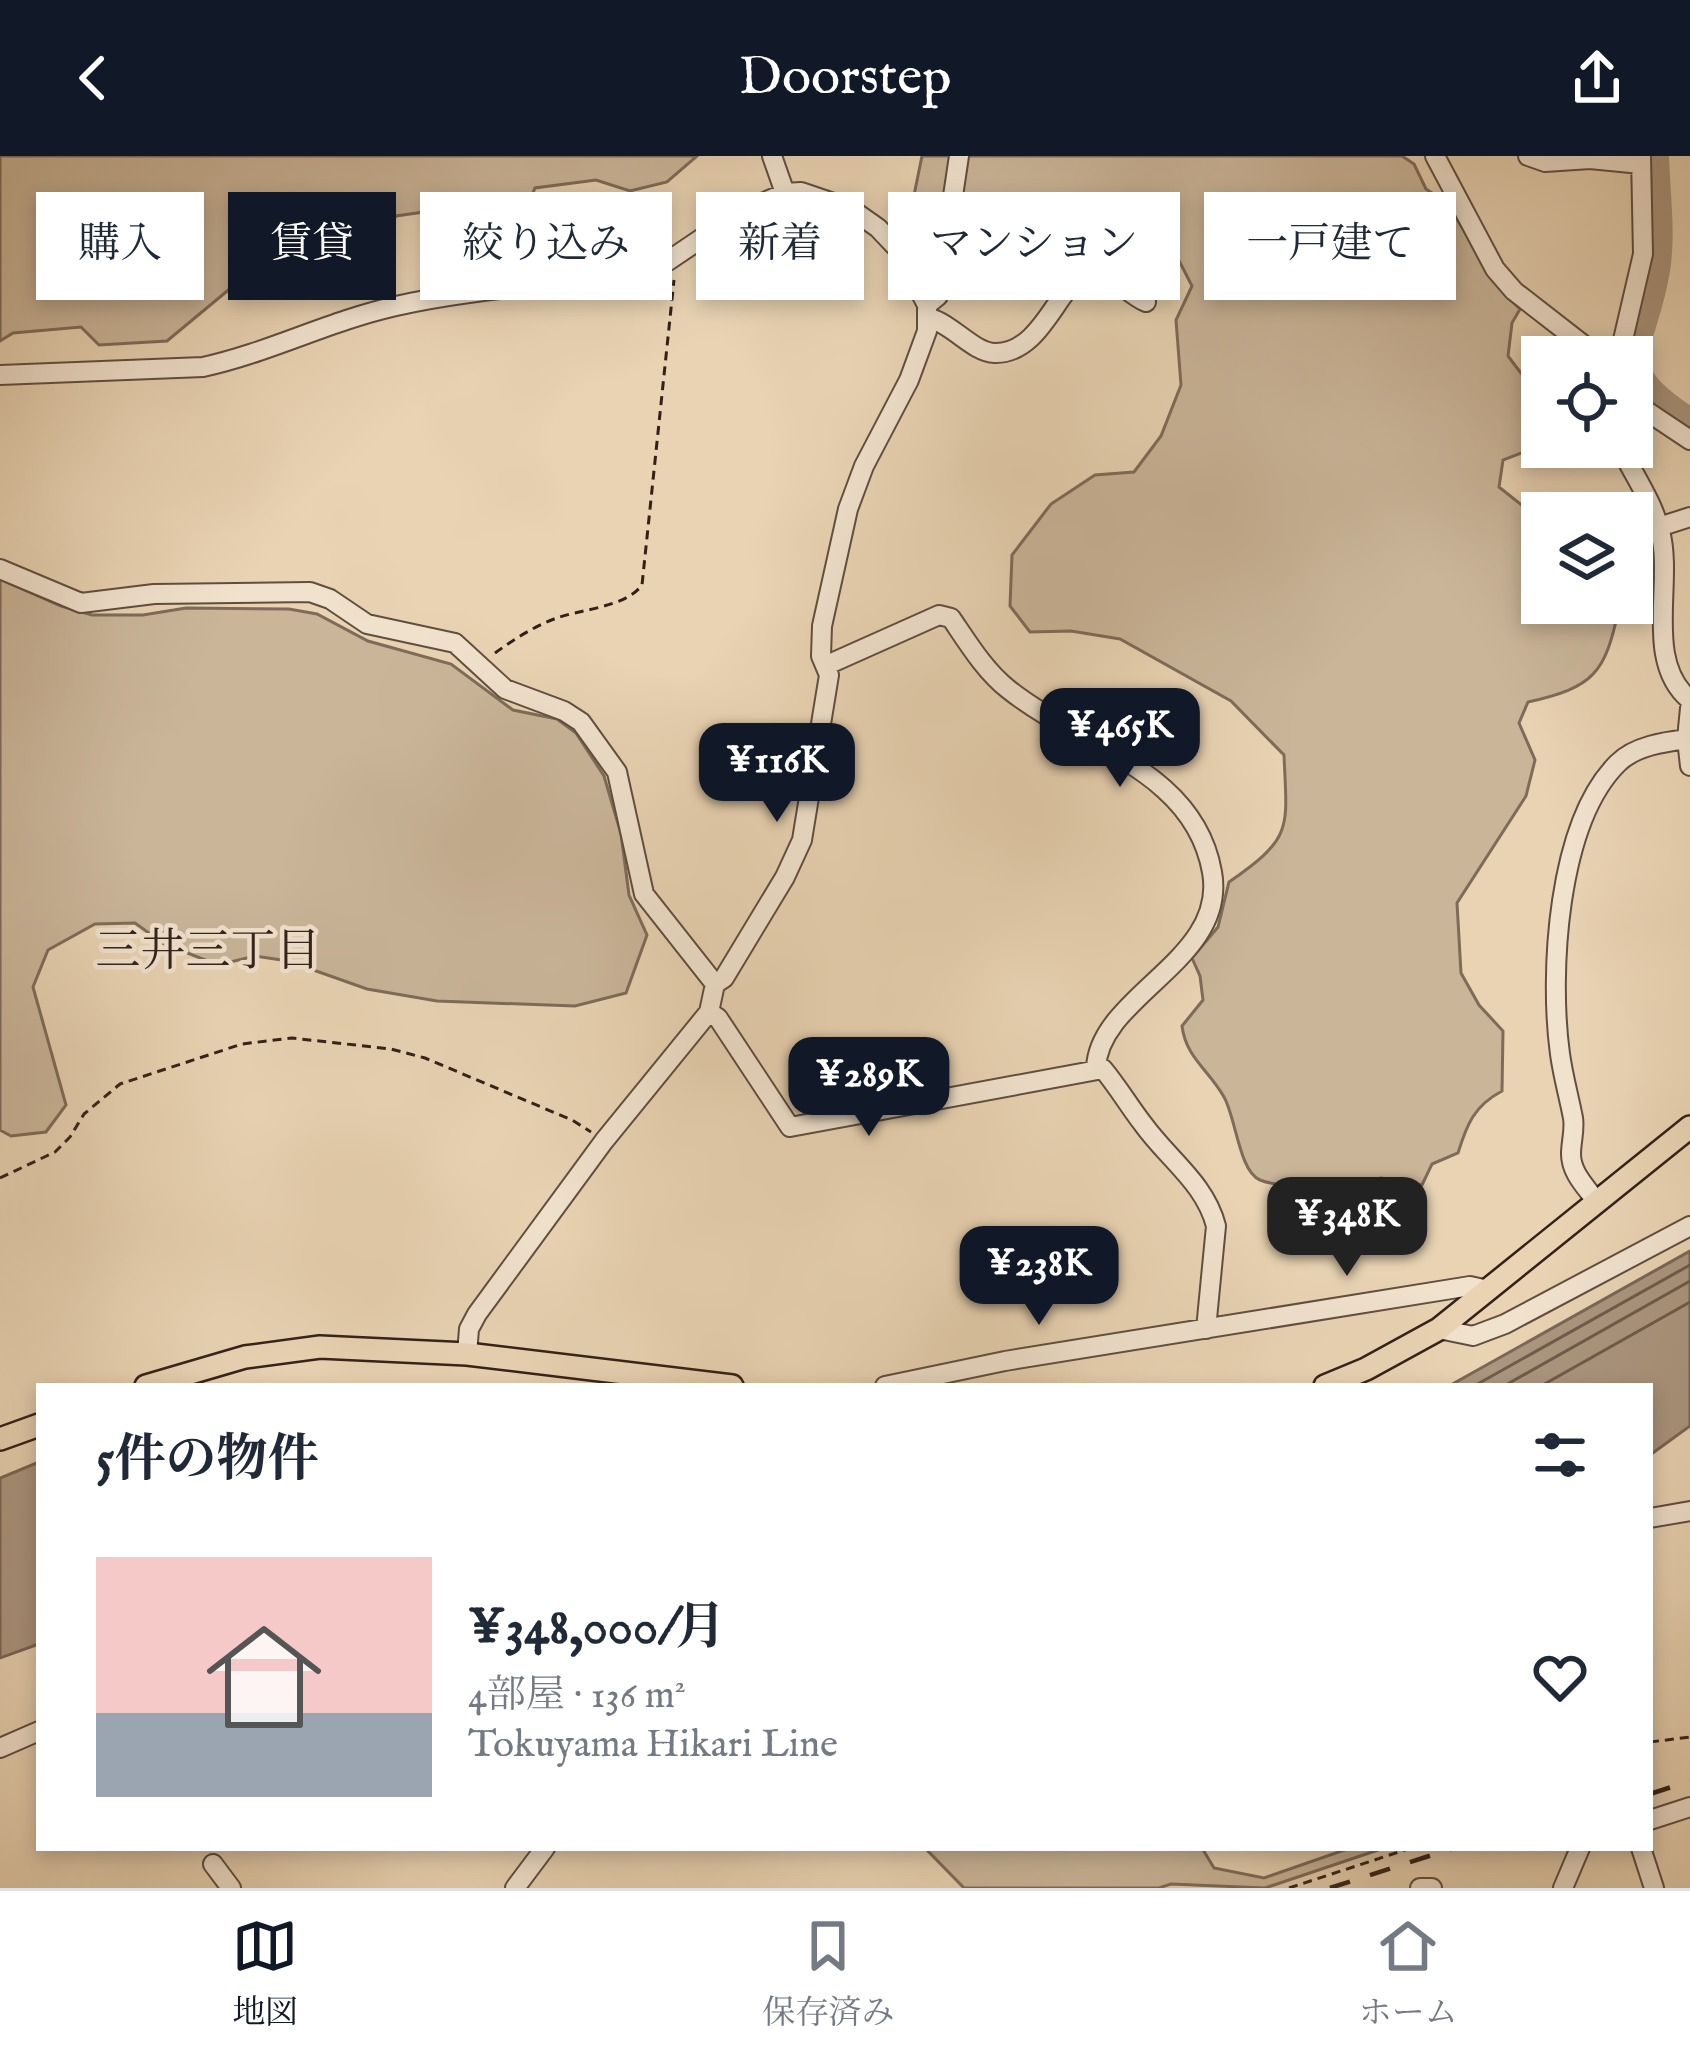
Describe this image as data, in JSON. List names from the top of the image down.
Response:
{
  "districts": ["三井三丁目"],
  "page": {
    "header": "Doorstep",
    "chip": [
      "購入",
      "賃貸",
      "絞り込み",
      "新着",
      "マンション",
      "一戸建て"
    ],
    "price": [
      "¥465K",
      "¥116K",
      "¥289K",
      "¥348K",
      "¥238K"
    ],
    "heading": "5件の物件",
    "list": [
      {
        "name": "¥348,000/月",
        "note": "4部屋 · 136 m² · Tokuyama Hikari Line"
      }
    ],
    "tabs": ["地図", "保存済み", "ホーム"]
  }
}
